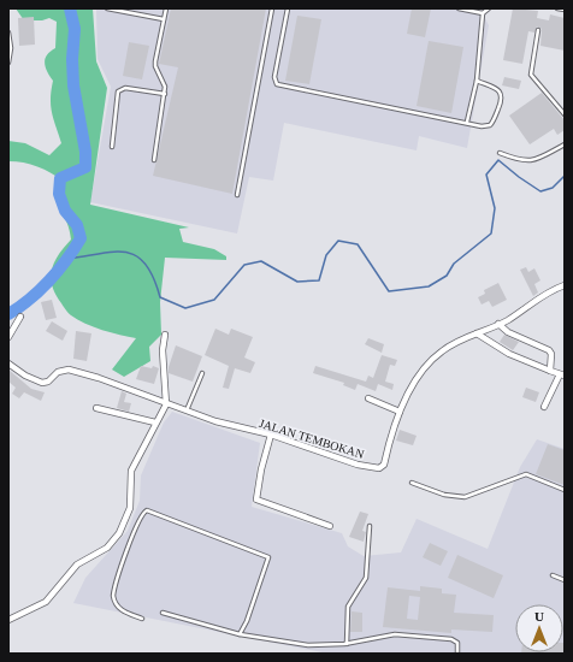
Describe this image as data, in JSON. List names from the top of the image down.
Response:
{
  "streets": {
    "street": ["JALAN TEMBOKAN"]
  },
  "north": "top"
}
